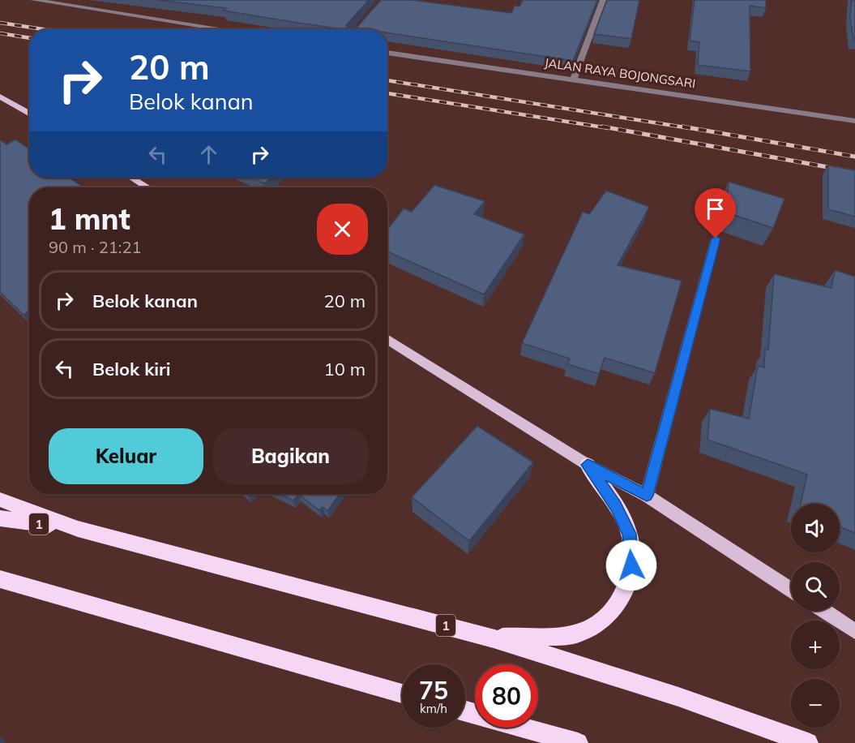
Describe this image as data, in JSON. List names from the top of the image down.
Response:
{
  "streets": {
    "highway": ["1"],
    "street": ["JALAN RAYA BOJONGSARI"]
  },
  "page": {
    "turn": ["20 m", "Belok kanan"],
    "heading": ["1 mnt", "90 m · 21:21"],
    "list": [
      {
        "name": "Belok kanan",
        "value": "20 m"
      },
      {
        "name": "Belok kiri",
        "value": "10 m"
      }
    ],
    "buttons": ["Keluar", "Bagikan"],
    "map_buttons": ["+", "−"],
    "speed": "75 km/h",
    "limit": "80"
  }
}
